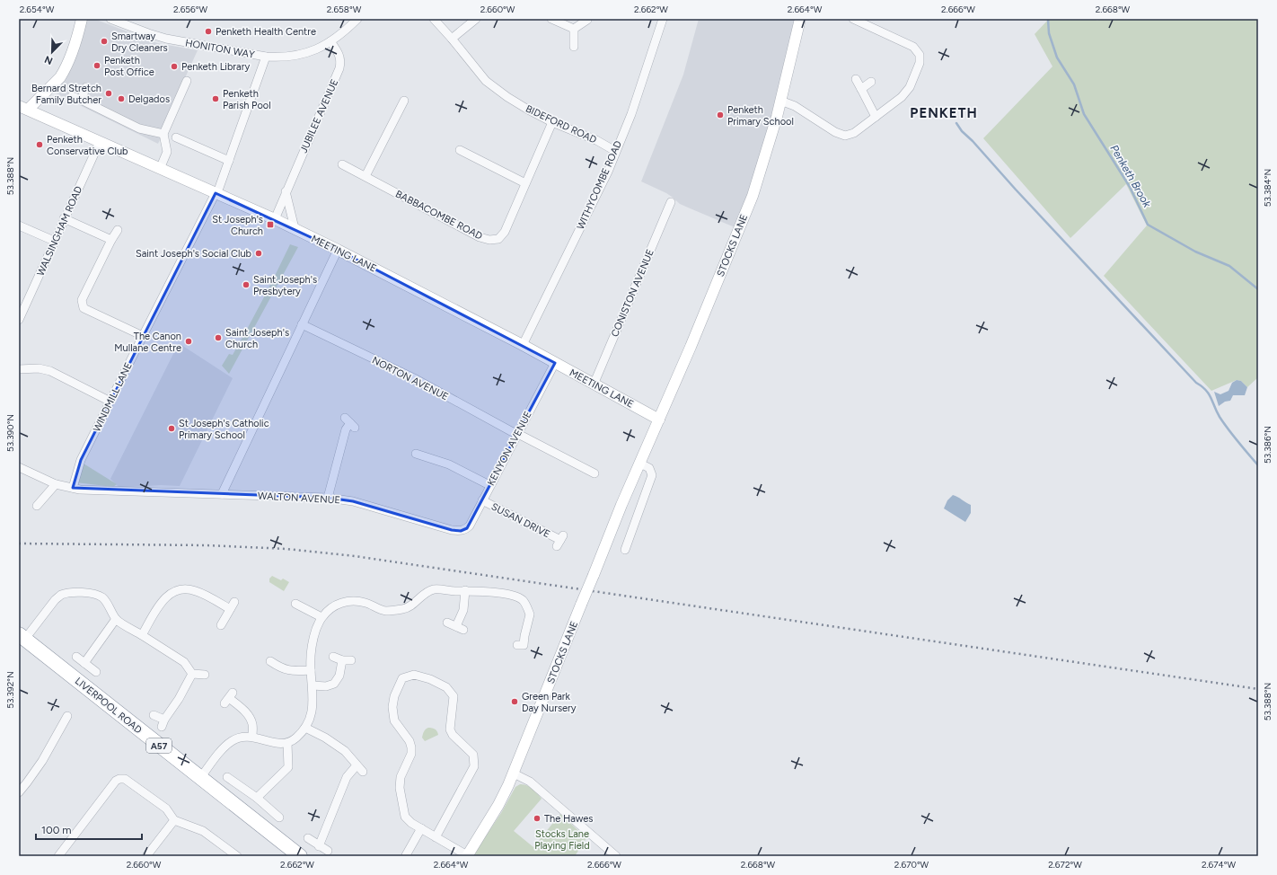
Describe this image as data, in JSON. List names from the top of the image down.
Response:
{
  "streets": {
    "highway": ["LIVERPOOL ROAD", "A57"],
    "street": [
      "HONITON WAY",
      "JUBILEE AVENUE",
      "BIDEFORD ROAD",
      "WITHYCOMBE ROAD",
      "BABBACOMBE ROAD",
      "WALSINGHAM ROAD",
      "STOCKS LANE",
      "MEETING LANE",
      "CONISTON AVENUE",
      "NORTON AVENUE",
      "WINDMILL LANE",
      "KENYON AVENUE",
      "WALTON AVENUE",
      "SUSAN DRIVE"
    ]
  },
  "crossings": [
    ["HONITON WAY", "JUBILEE AVENUE"],
    ["HONITON WAY", "WINDMILL LANE"],
    ["JUBILEE AVENUE", "MEETING LANE"],
    ["BIDEFORD ROAD", "WITHYCOMBE ROAD"],
    ["BIDEFORD ROAD", "BABBACOMBE ROAD"],
    ["WITHYCOMBE ROAD", "MEETING LANE"],
    ["WALSINGHAM ROAD", "MEETING LANE"],
    ["STOCKS LANE", "MEETING LANE"],
    ["MEETING LANE", "CONISTON AVENUE"],
    ["MEETING LANE", "WINDMILL LANE"],
    ["MEETING LANE", "KENYON AVENUE"],
    ["NORTON AVENUE", "KENYON AVENUE"],
    ["WINDMILL LANE", "WALTON AVENUE"],
    ["KENYON AVENUE", "WALTON AVENUE"],
    ["KENYON AVENUE", "SUSAN DRIVE"]
  ],
  "districts": ["PENKETH"],
  "water": ["Penketh Brook"],
  "parks": ["Stocks Lane Playing Field"],
  "places": {
    "other": [
      "Penketh Health Centre",
      "Smartway Dry Cleaners",
      "Penketh Post Office",
      "Penketh Library",
      "Bernard Stretch Family Butcher",
      "Delgados",
      "Penketh Parish Pool",
      "Penketh Primary School",
      "Penketh Conservative Club",
      "Saint Joseph's Social Club",
      "Saint Joseph's Presbytery",
      "Saint Joseph's Church",
      "The Canon Mullane Centre",
      "St Joseph's Catholic Primary School",
      "Green Park Day Nursery",
      "The Hawes"
    ],
    "transit": ["St Joseph's Church"]
  },
  "scale_bar": "100 m",
  "north": "bottom left",
  "coordinates": [
    "2.654°W",
    "2.656°W",
    "2.658°W",
    "2.660°W",
    "2.662°W",
    "2.664°W",
    "2.666°W",
    "2.668°W",
    "53.388°N",
    "53.384°N",
    "53.390°N",
    "53.386°N",
    "53.392°N",
    "2.670°W",
    "2.672°W",
    "2.674°W"
  ]
}
